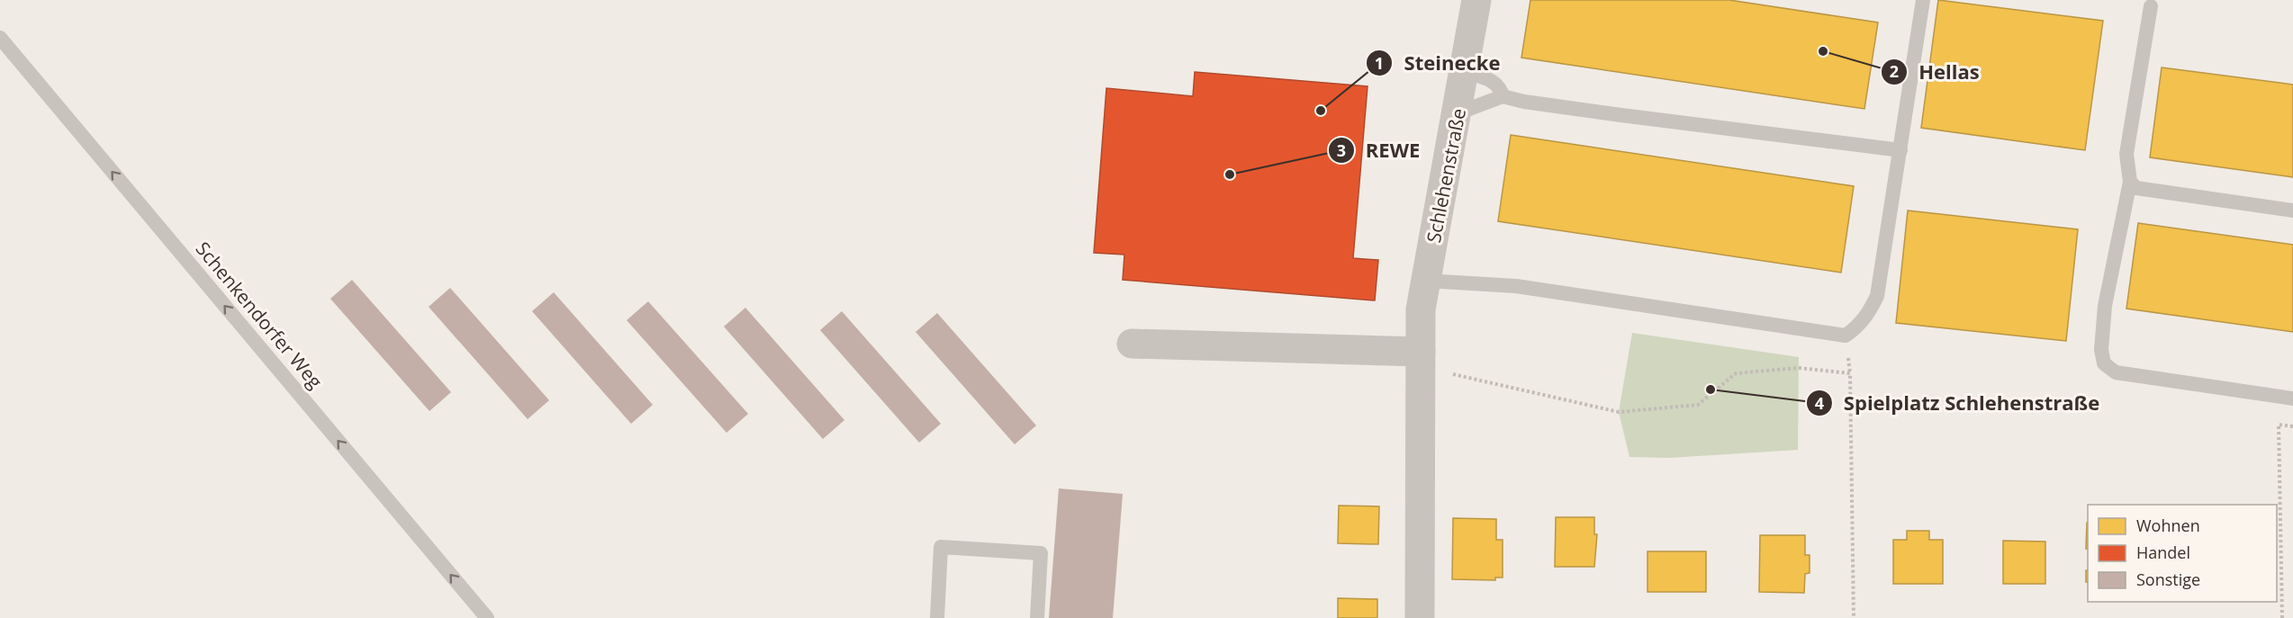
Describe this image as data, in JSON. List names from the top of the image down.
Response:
{
  "streets": {
    "street": ["Schlehenstraße"],
    "lane": ["Schenkendorfer Weg"]
  },
  "one_way": ["Schenkendorfer Weg"],
  "places": [
    "Hellas",
    "Steinecke",
    "REWE",
    "Spielplatz Schlehenstraße"
  ],
  "legend": ["Wohnen", "Handel", "Sonstige"]
}
